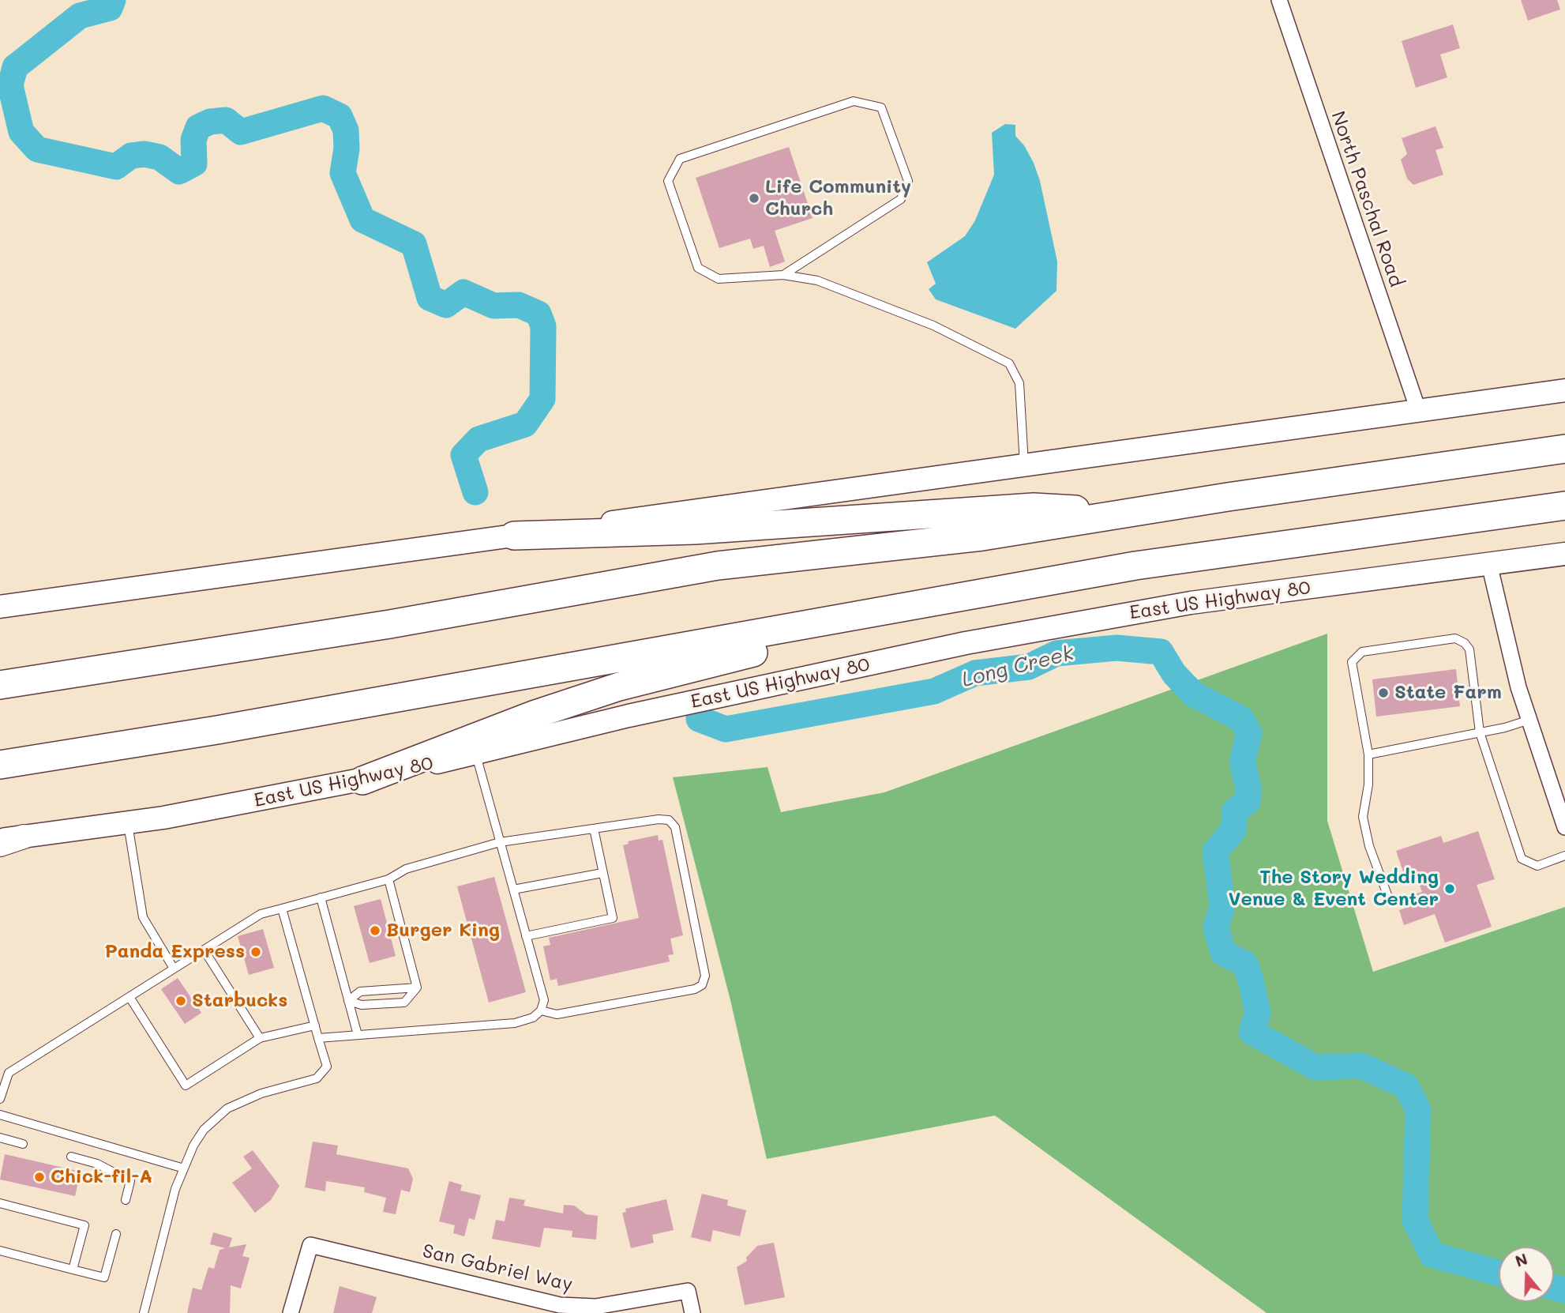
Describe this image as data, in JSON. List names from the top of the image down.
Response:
{
  "streets": {
    "main road": ["East US Highway 80"],
    "street": ["North Paschal Road", "San Gabriel Way"]
  },
  "water": ["Long Creek"],
  "places": [
    "Life Community Church",
    "State Farm",
    "The Story Wedding Venue & Event Center",
    "Burger King",
    "Panda Express",
    "Starbucks",
    "Chick-fil-A"
  ],
  "north": "top"
}
